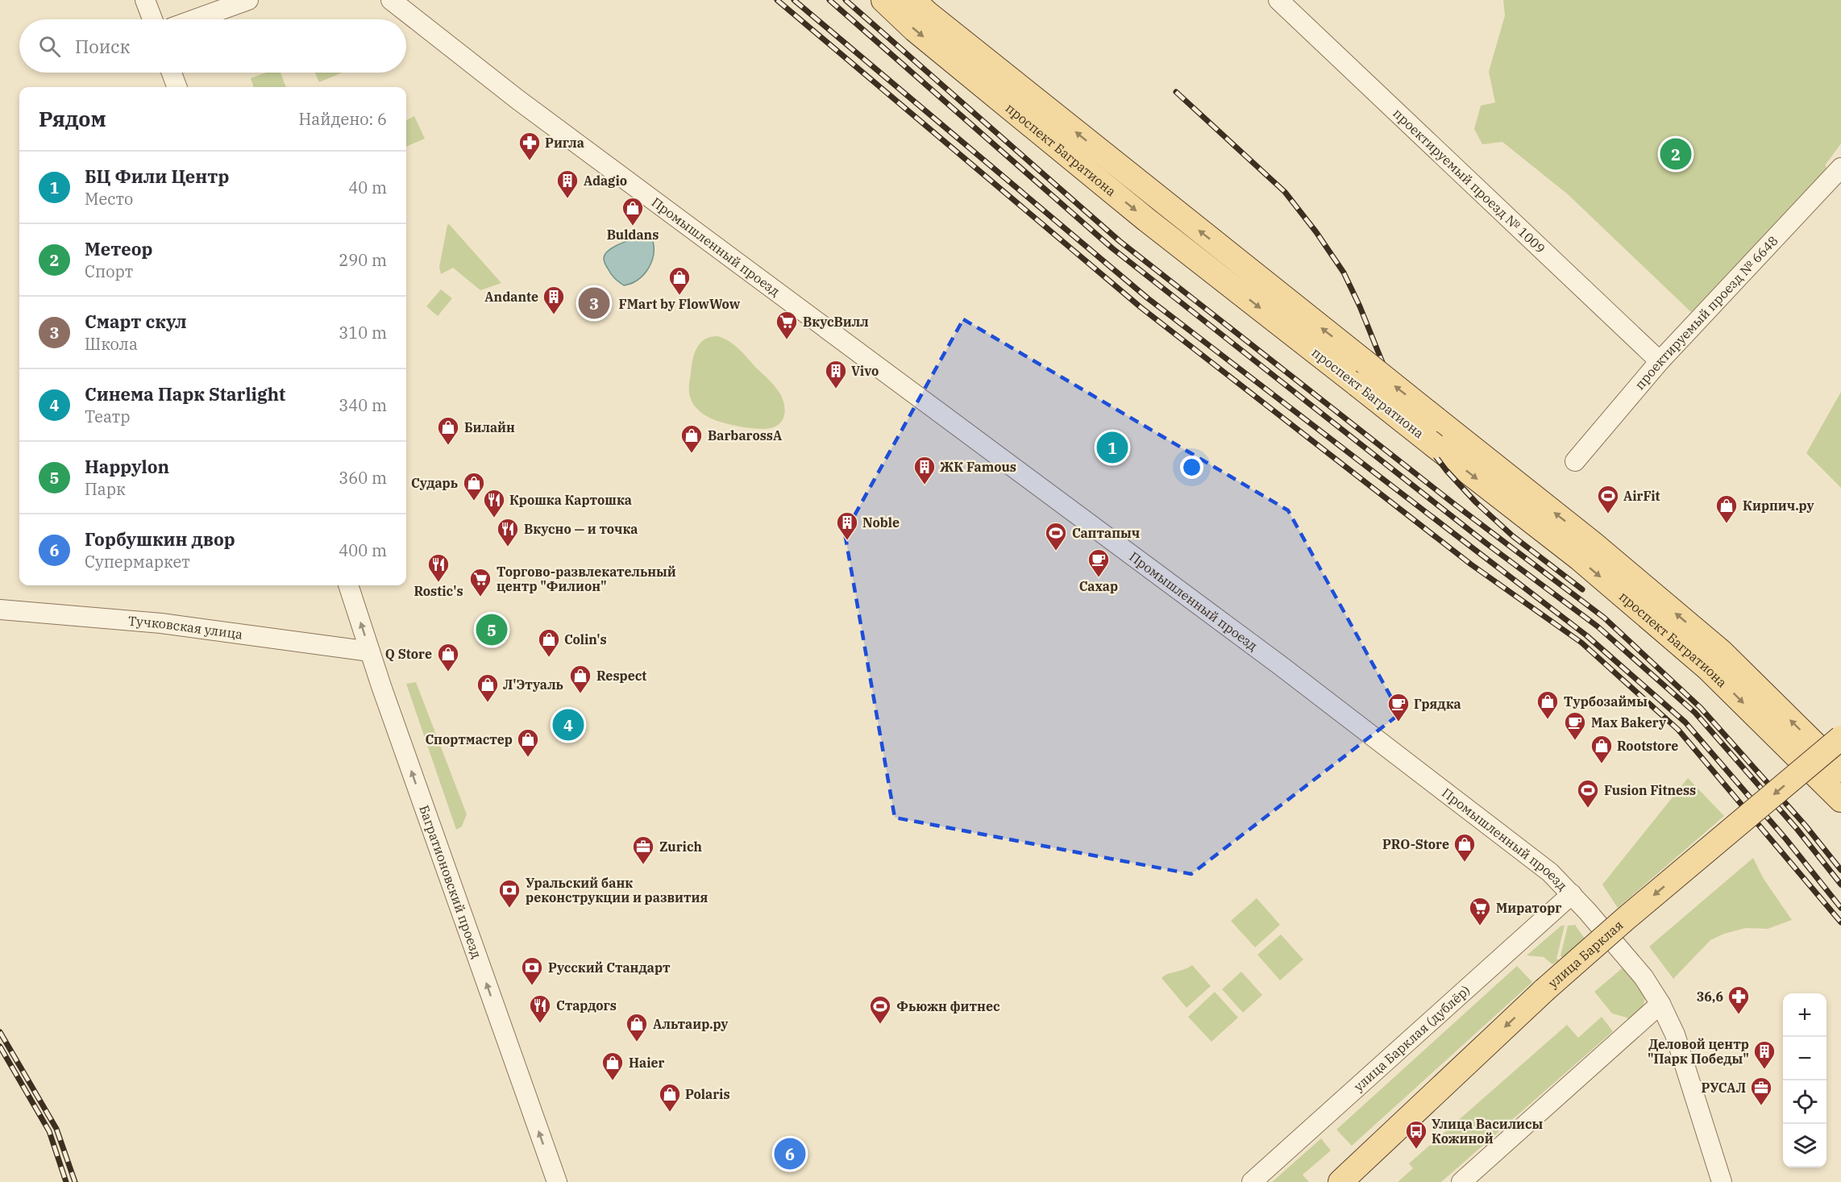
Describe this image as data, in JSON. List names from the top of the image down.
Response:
{
  "streets": {
    "main road": ["проспект Багратиона", "улица Барклая"],
    "street": [
      "проектируемый проезд № 1009",
      "Промышленный проезд",
      "проектируемый проезд № 6648",
      "Тучковская улица",
      "Багратионовский проезд",
      "улица Барклая (дублёр)"
    ]
  },
  "crossings": [
    ["проектируемый проезд № 1009", "проектируемый проезд № 6648"],
    ["Промышленный проезд", "улица Барклая (дублёр)"],
    ["Тучковская улица", "Багратионовский проезд"]
  ],
  "one_way": ["Багратионовский проезд"],
  "places": {
    "pharmacy": ["Ригла", "36,6"],
    "building": [
      "Adagio",
      "Andante",
      "Vivo",
      "ЖК Famous",
      "Noble",
      "Деловой центр \"Парк Победы\""
    ],
    "shop": [
      "Buldans",
      "FMart by FlowWow",
      "Билайн",
      "BarbarossA",
      "Сударь",
      "Кирпич.ру",
      "Colin's",
      "Q Store",
      "Respect",
      "Л'Этуаль",
      "Турбозаймы",
      "Спортмастер",
      "Rootstore",
      "PRO-Store",
      "Альтаир.ру",
      "Haier",
      "Polaris"
    ],
    "supermarket": ["ВкусВилл", "Торгово-развлекательный центр \"Филион\"", "Мираторг"],
    "sports": [
      "AirFit",
      "Саптапыч",
      "Fusion Fitness",
      "Фьюжн фитнес"
    ],
    "restaurant": [
      "Крошка Картошка",
      "Вкусно — и точка",
      "Rostic's",
      "Стардогs"
    ],
    "cafe": ["Сахар", "Грядка", "Max Bakery"],
    "office": ["Zurich", "РУСАЛ"],
    "bank": ["Уральский банк реконструкции и развития", "Русский Стандарт"],
    "bus stop": ["Улица Василисы Кожиной"]
  },
  "page": {
    "search": "Поиск",
    "heading": ["Рядом", "Найдено: 6"],
    "pins": [
      "2",
      "3",
      "1",
      "5",
      "4",
      "6"
    ],
    "list": [
      {
        "mark": "1",
        "name": "БЦ Фили Центр",
        "note": "Место",
        "value": "40 m"
      },
      {
        "mark": "2",
        "name": "Метеор",
        "note": "Спорт",
        "value": "290 m"
      },
      {
        "mark": "3",
        "name": "Смарт скул",
        "note": "Школа",
        "value": "310 m"
      },
      {
        "mark": "4",
        "name": "Синема Парк Starlight",
        "note": "Театр",
        "value": "340 m"
      },
      {
        "mark": "5",
        "name": "Happylon",
        "note": "Парк",
        "value": "360 m"
      },
      {
        "mark": "6",
        "name": "Горбушкин двор",
        "note": "Супермаркет",
        "value": "400 m"
      }
    ],
    "map_buttons": ["+", "−"]
  }
}
